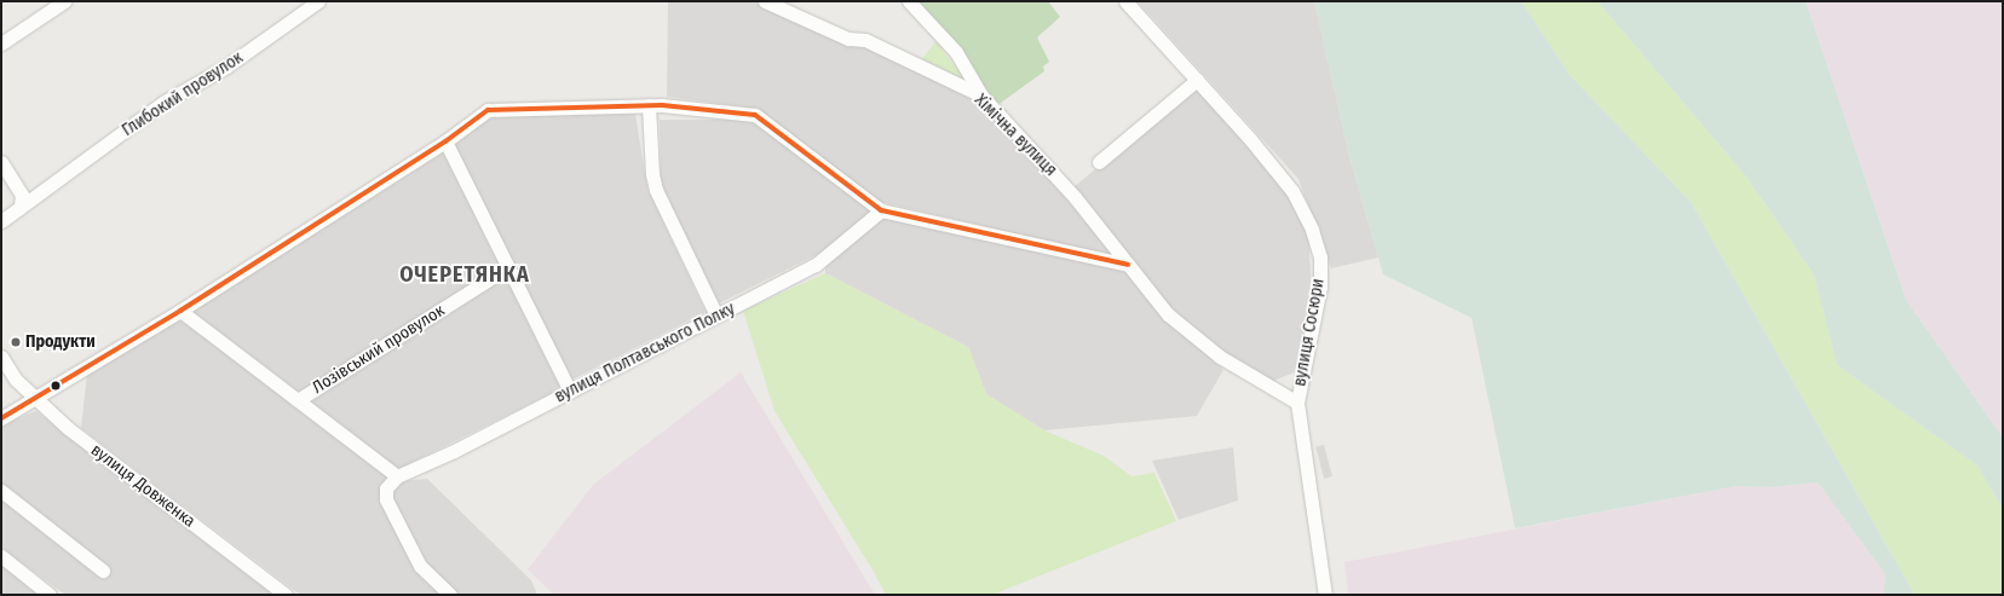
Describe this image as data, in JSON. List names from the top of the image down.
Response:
{
  "streets": {
    "street": [
      "Глибокий провулок",
      "Хімічна вулиця",
      "вулиця Сосюри",
      "Лозівський провулок",
      "вулиця Полтавського Полку",
      "вулиця Довженка"
    ]
  },
  "districts": ["ОЧЕРЕТЯНКА"],
  "places": ["Продукти"]
}
